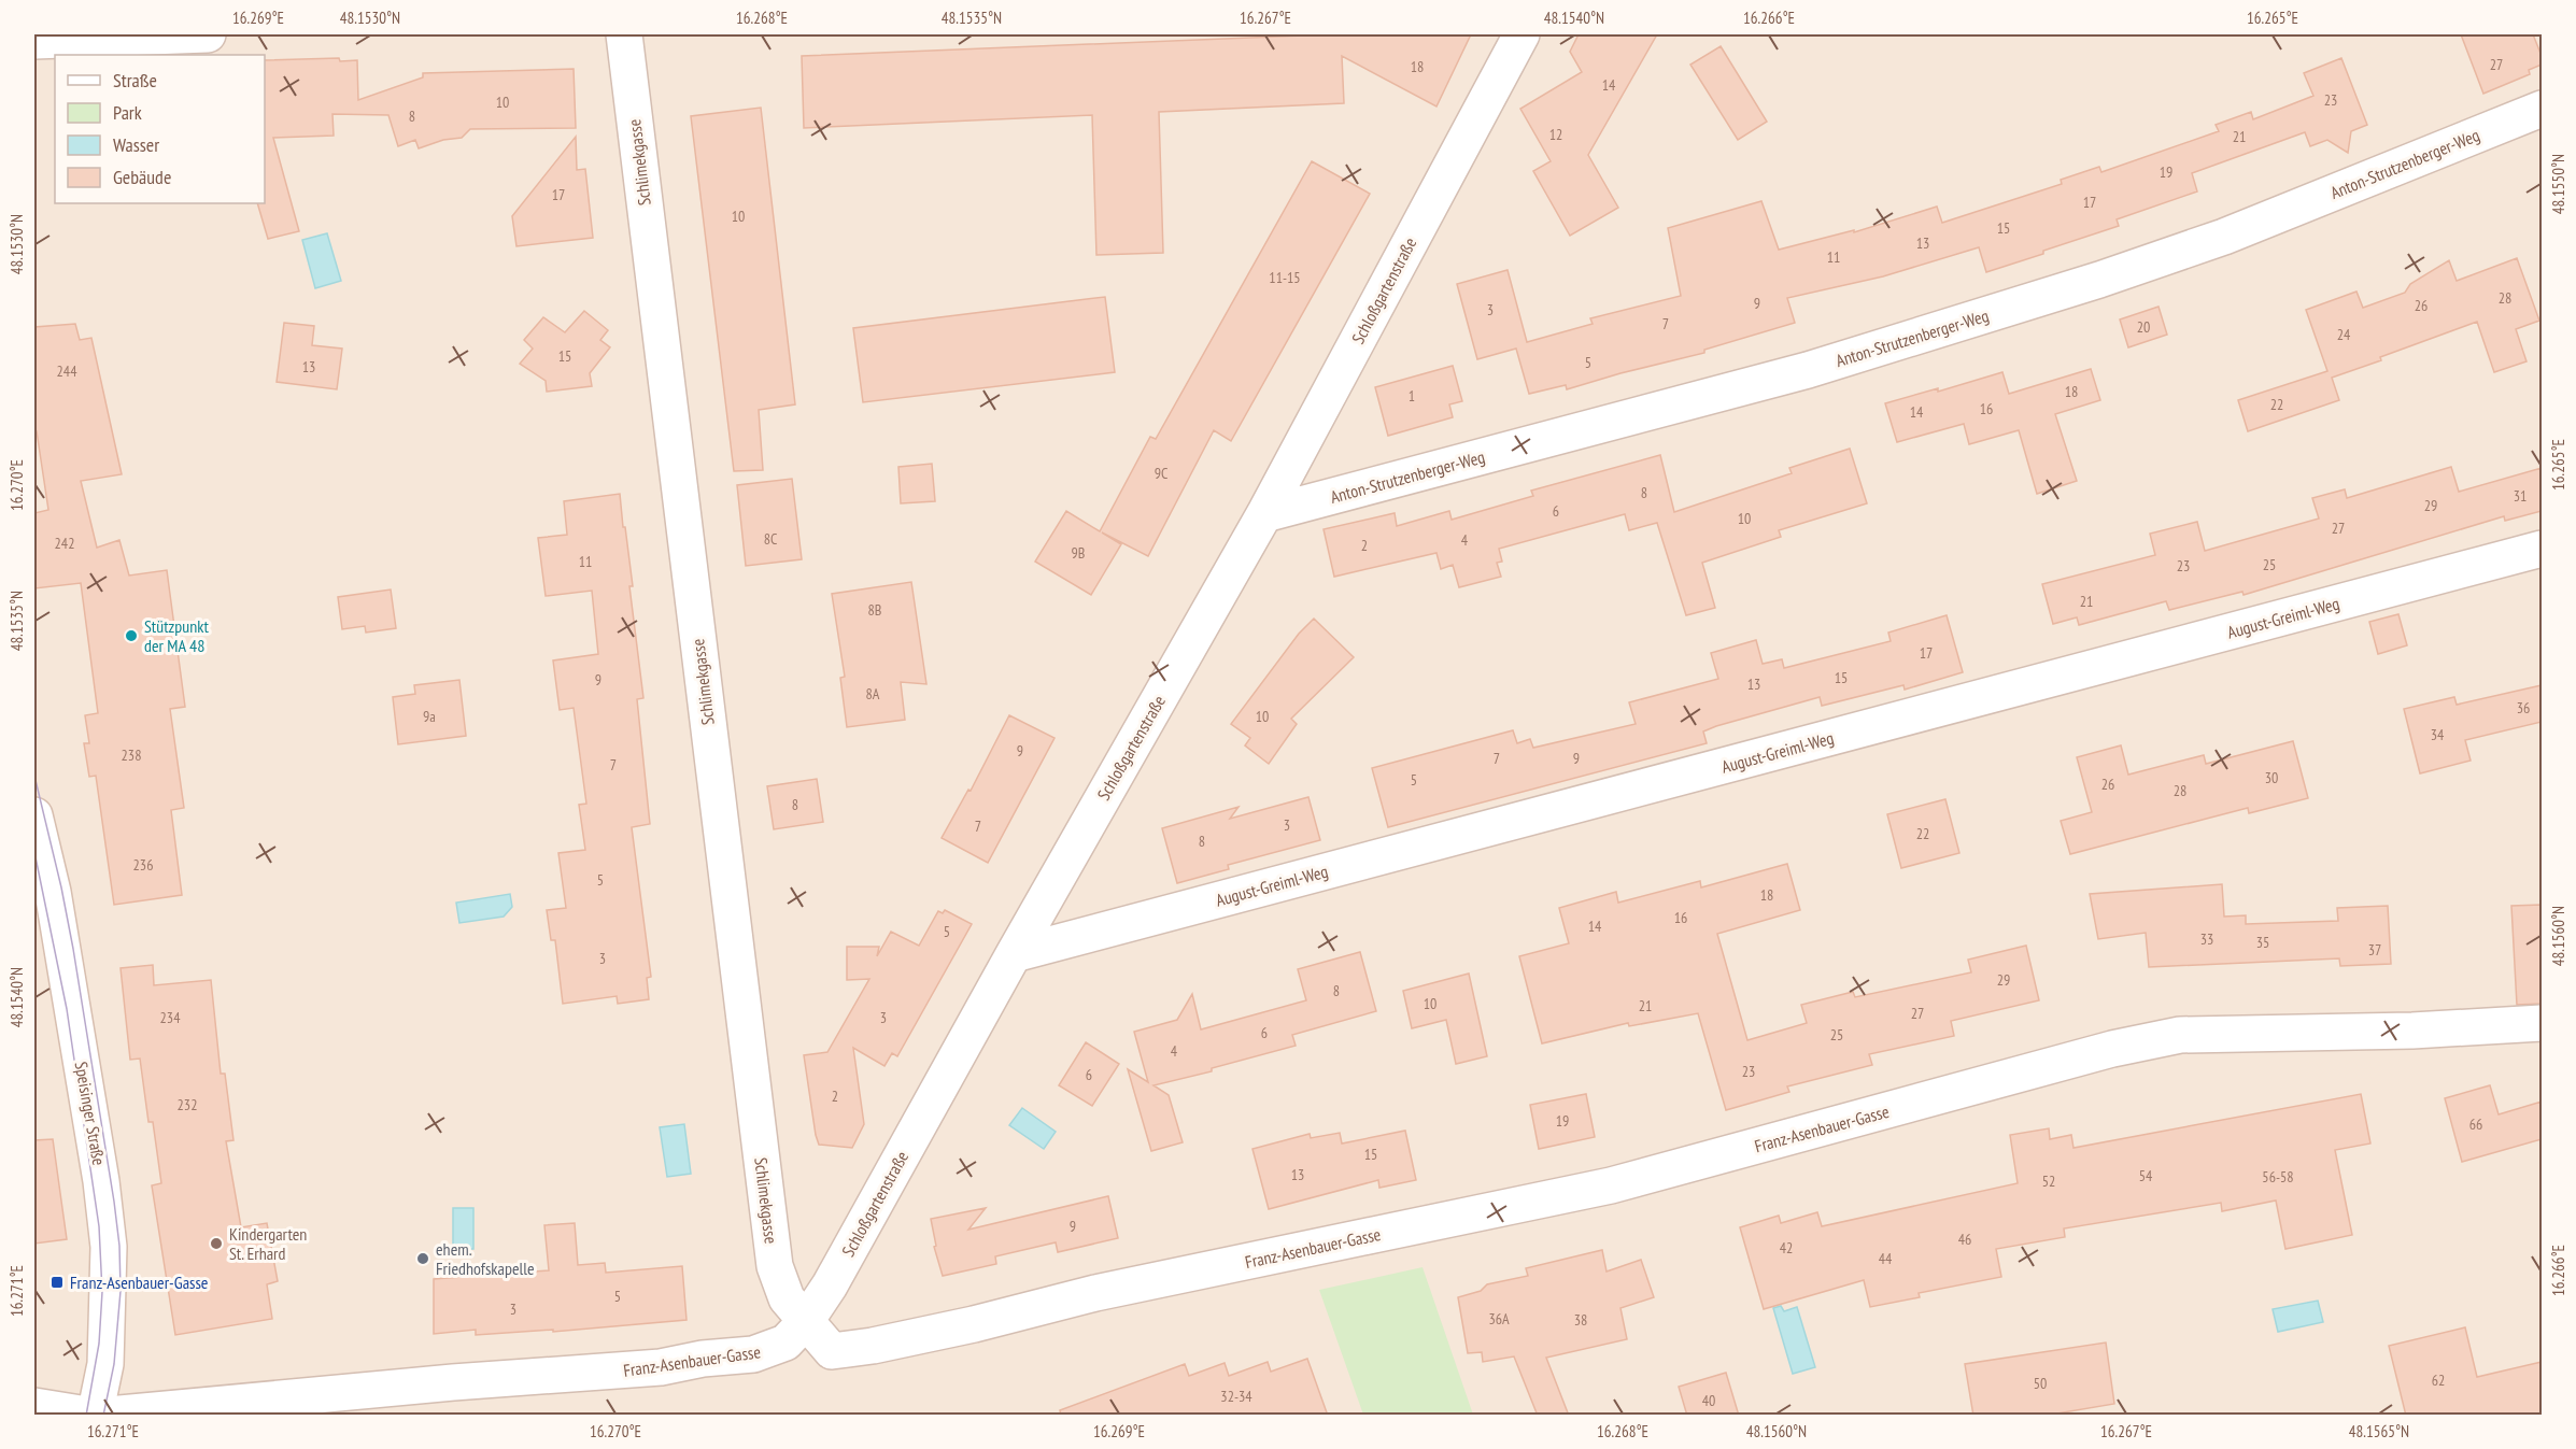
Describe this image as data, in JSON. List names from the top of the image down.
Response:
{
  "streets": {
    "street": [
      "Schlimekgasse",
      "Anton-Strutzenberger-Weg",
      "Schloßgartenstraße",
      "August-Greiml-Weg",
      "Speisinger Straße",
      "Franz-Asenbauer-Gasse"
    ]
  },
  "crossings": [
    ["Schlimekgasse", "Schloßgartenstraße"],
    ["Schlimekgasse", "Franz-Asenbauer-Gasse"],
    ["Anton-Strutzenberger-Weg", "Schloßgartenstraße"],
    ["Schloßgartenstraße", "August-Greiml-Weg"],
    ["Schloßgartenstraße", "Franz-Asenbauer-Gasse"],
    ["Speisinger Straße", "Franz-Asenbauer-Gasse"]
  ],
  "places": {
    "other": ["Stützpunkt der MA 48", "Kindergarten St. Erhard", "ehem. Friedhofskapelle"],
    "transit": ["Franz-Asenbauer-Gasse"]
  },
  "house_numbers": [
    "27",
    "18",
    "14",
    "23",
    "10",
    "8",
    "12",
    "21",
    "19",
    "17",
    "17",
    "10",
    "15",
    "13",
    "11",
    "11-15",
    "28",
    "9",
    "26",
    "3",
    "7",
    "20",
    "24",
    "15",
    "5",
    "13",
    "244",
    "18",
    "1",
    "22",
    "16",
    "14",
    "9C",
    "8",
    "31",
    "29",
    "6",
    "10",
    "27",
    "8C",
    "4",
    "242",
    "2",
    "9B",
    "11",
    "25",
    "23",
    "21",
    "8B",
    "17",
    "15",
    "9",
    "13",
    "8A",
    "36",
    "9a",
    "10",
    "34",
    "9",
    "238",
    "7",
    "9",
    "7",
    "30",
    "5",
    "26",
    "28",
    "8",
    "3",
    "7",
    "22",
    "8",
    "236",
    "5",
    "18",
    "16",
    "14",
    "5",
    "33",
    "35",
    "37",
    "3",
    "29",
    "8",
    "10",
    "21",
    "27",
    "234",
    "3",
    "6",
    "25",
    "4",
    "23",
    "6",
    "2",
    "232",
    "19",
    "66",
    "15",
    "13",
    "54",
    "56-58",
    "52",
    "9",
    "46",
    "42",
    "44",
    "5",
    "3",
    "36A",
    "38",
    "62",
    "50",
    "32-34",
    "40"
  ],
  "legend": [
    "Straße",
    "Park",
    "Wasser",
    "Gebäude"
  ],
  "coordinates": [
    "16.269°E",
    "48.1530°N",
    "16.268°E",
    "48.1535°N",
    "16.267°E",
    "48.1540°N",
    "16.266°E",
    "16.265°E",
    "48.1550°N",
    "16.270°E",
    "48.1560°N",
    "16.271°E",
    "48.1565°N"
  ]
}
